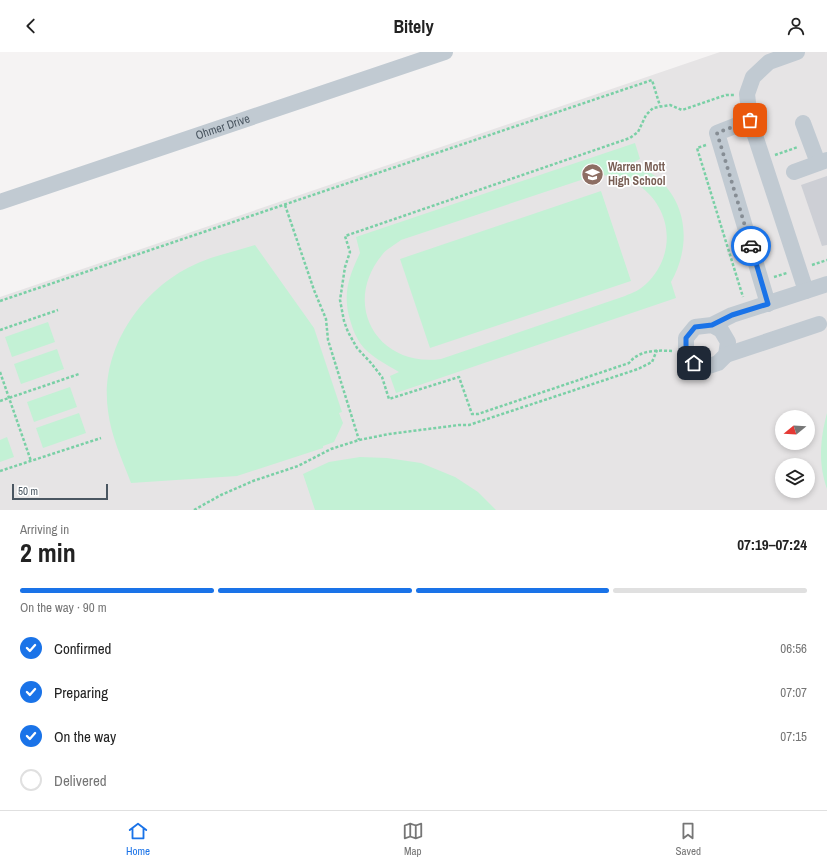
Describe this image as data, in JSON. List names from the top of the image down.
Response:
{
  "streets": {
    "street": ["Ohmer Drive"]
  },
  "places": {
    "school or university": ["Warren Mott High School"]
  },
  "scale_bar": "50 m",
  "north": "left",
  "page": {
    "header": "Bitely",
    "scale": "50 m",
    "heading": ["2 min", "Arriving in", "07:19–07:24"],
    "bar": "On the way · 90 m",
    "list": [
      ["Confirmed", "06:56"],
      ["Preparing", "07:07"],
      ["On the way", "07:15"],
      "Delivered"
    ],
    "tabs": ["Home", "Map", "Saved"]
  }
}
